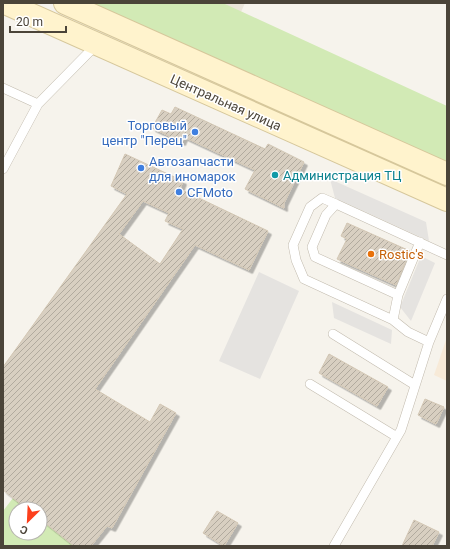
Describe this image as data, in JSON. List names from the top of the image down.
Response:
{
  "streets": {
    "main road": ["Центральная улица"]
  },
  "places": [
    "Торговый центр \"Перец\"",
    "Автозапчасти для иномарок",
    "Администрация ТЦ",
    "CFMoto",
    "Rostic's"
  ],
  "scale_bar": "20 m",
  "north": "bottom left"
}
